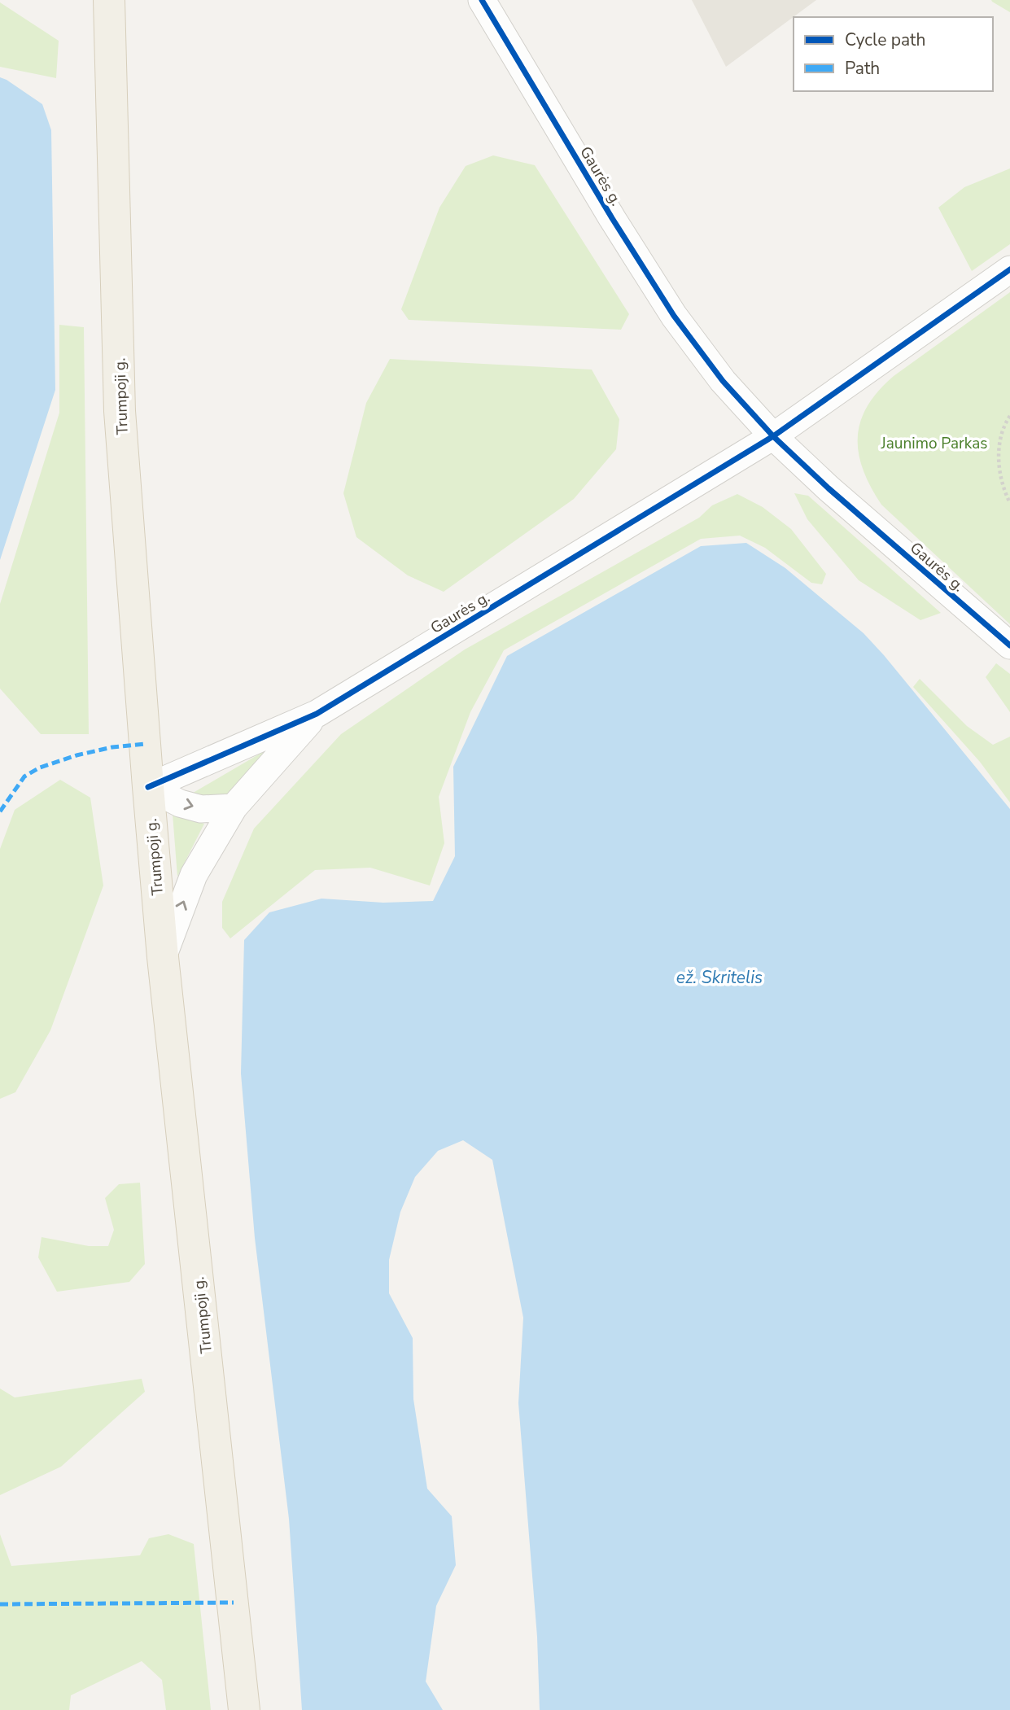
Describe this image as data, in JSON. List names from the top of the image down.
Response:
{
  "streets": {
    "main road": ["Trumpoji g."],
    "street": ["Gaurės g."]
  },
  "crossings": [
    ["Gaurės g.", "Trumpoji g."]
  ],
  "water": ["ež. Skritelis"],
  "parks": ["Jaunimo Parkas"],
  "legend": ["Cycle path", "Path"]
}
